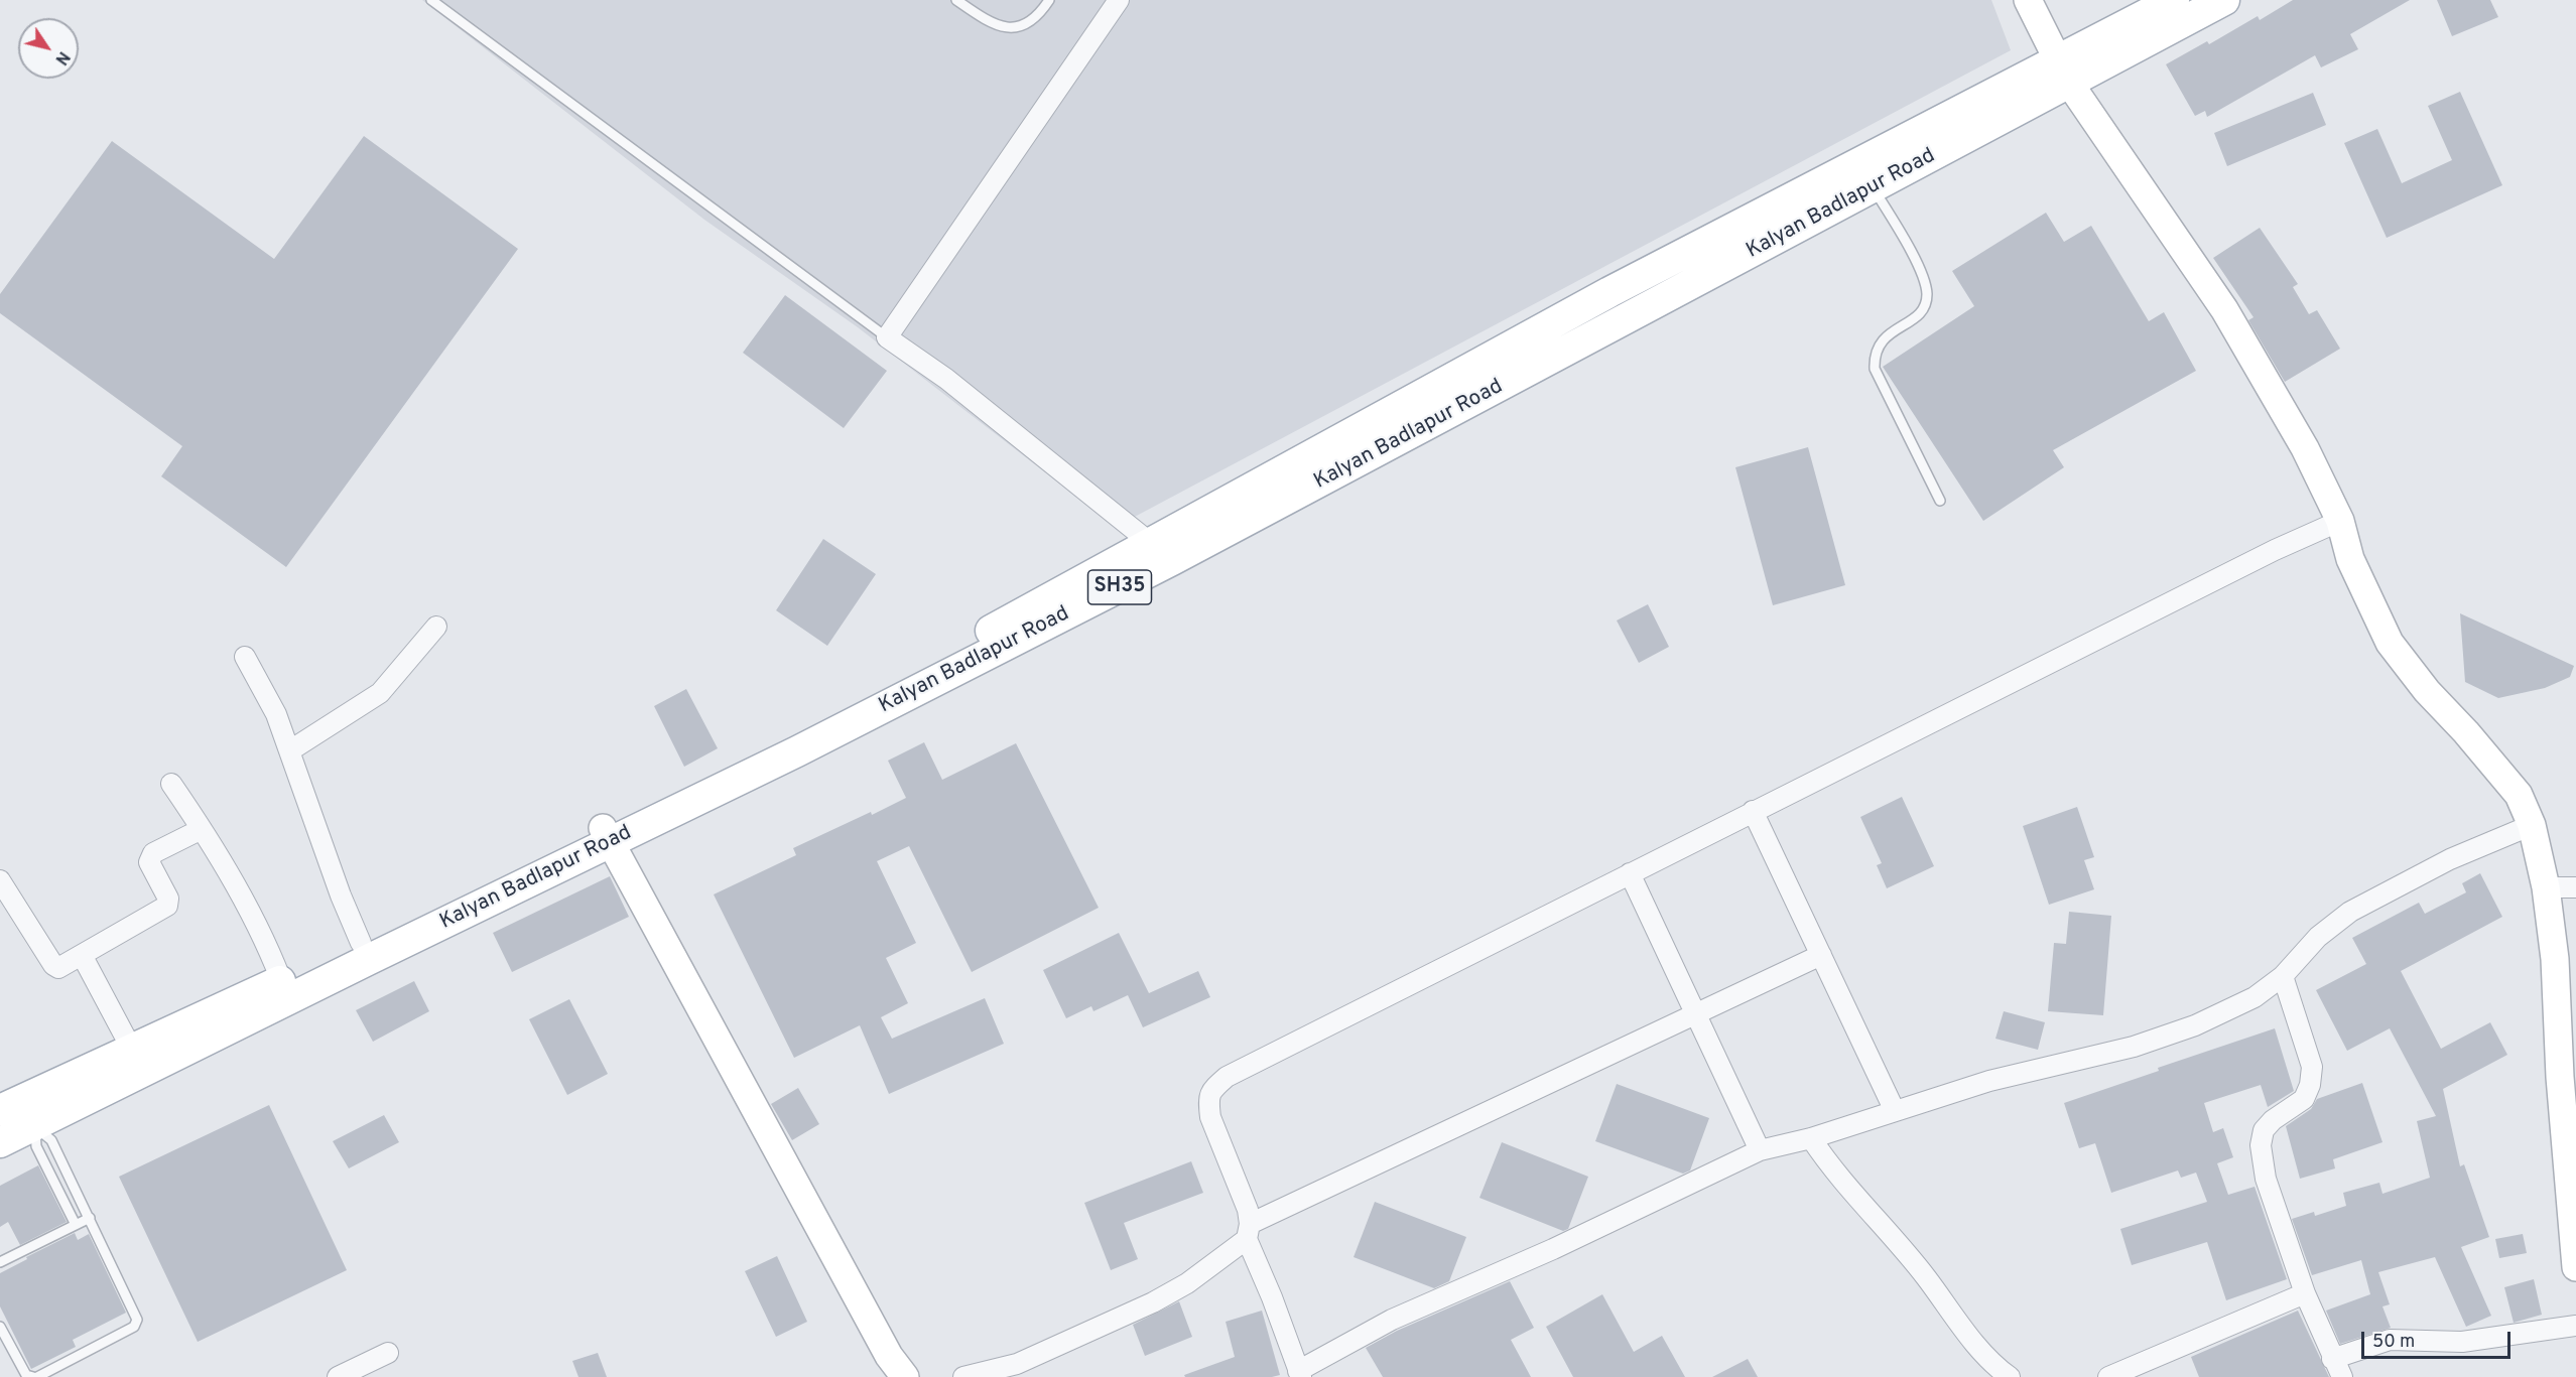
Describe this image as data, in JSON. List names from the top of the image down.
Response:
{
  "streets": {
    "main road": ["Kalyan Badlapur Road", "SH35"]
  },
  "scale_bar": "50 m",
  "north": "bottom right"
}
